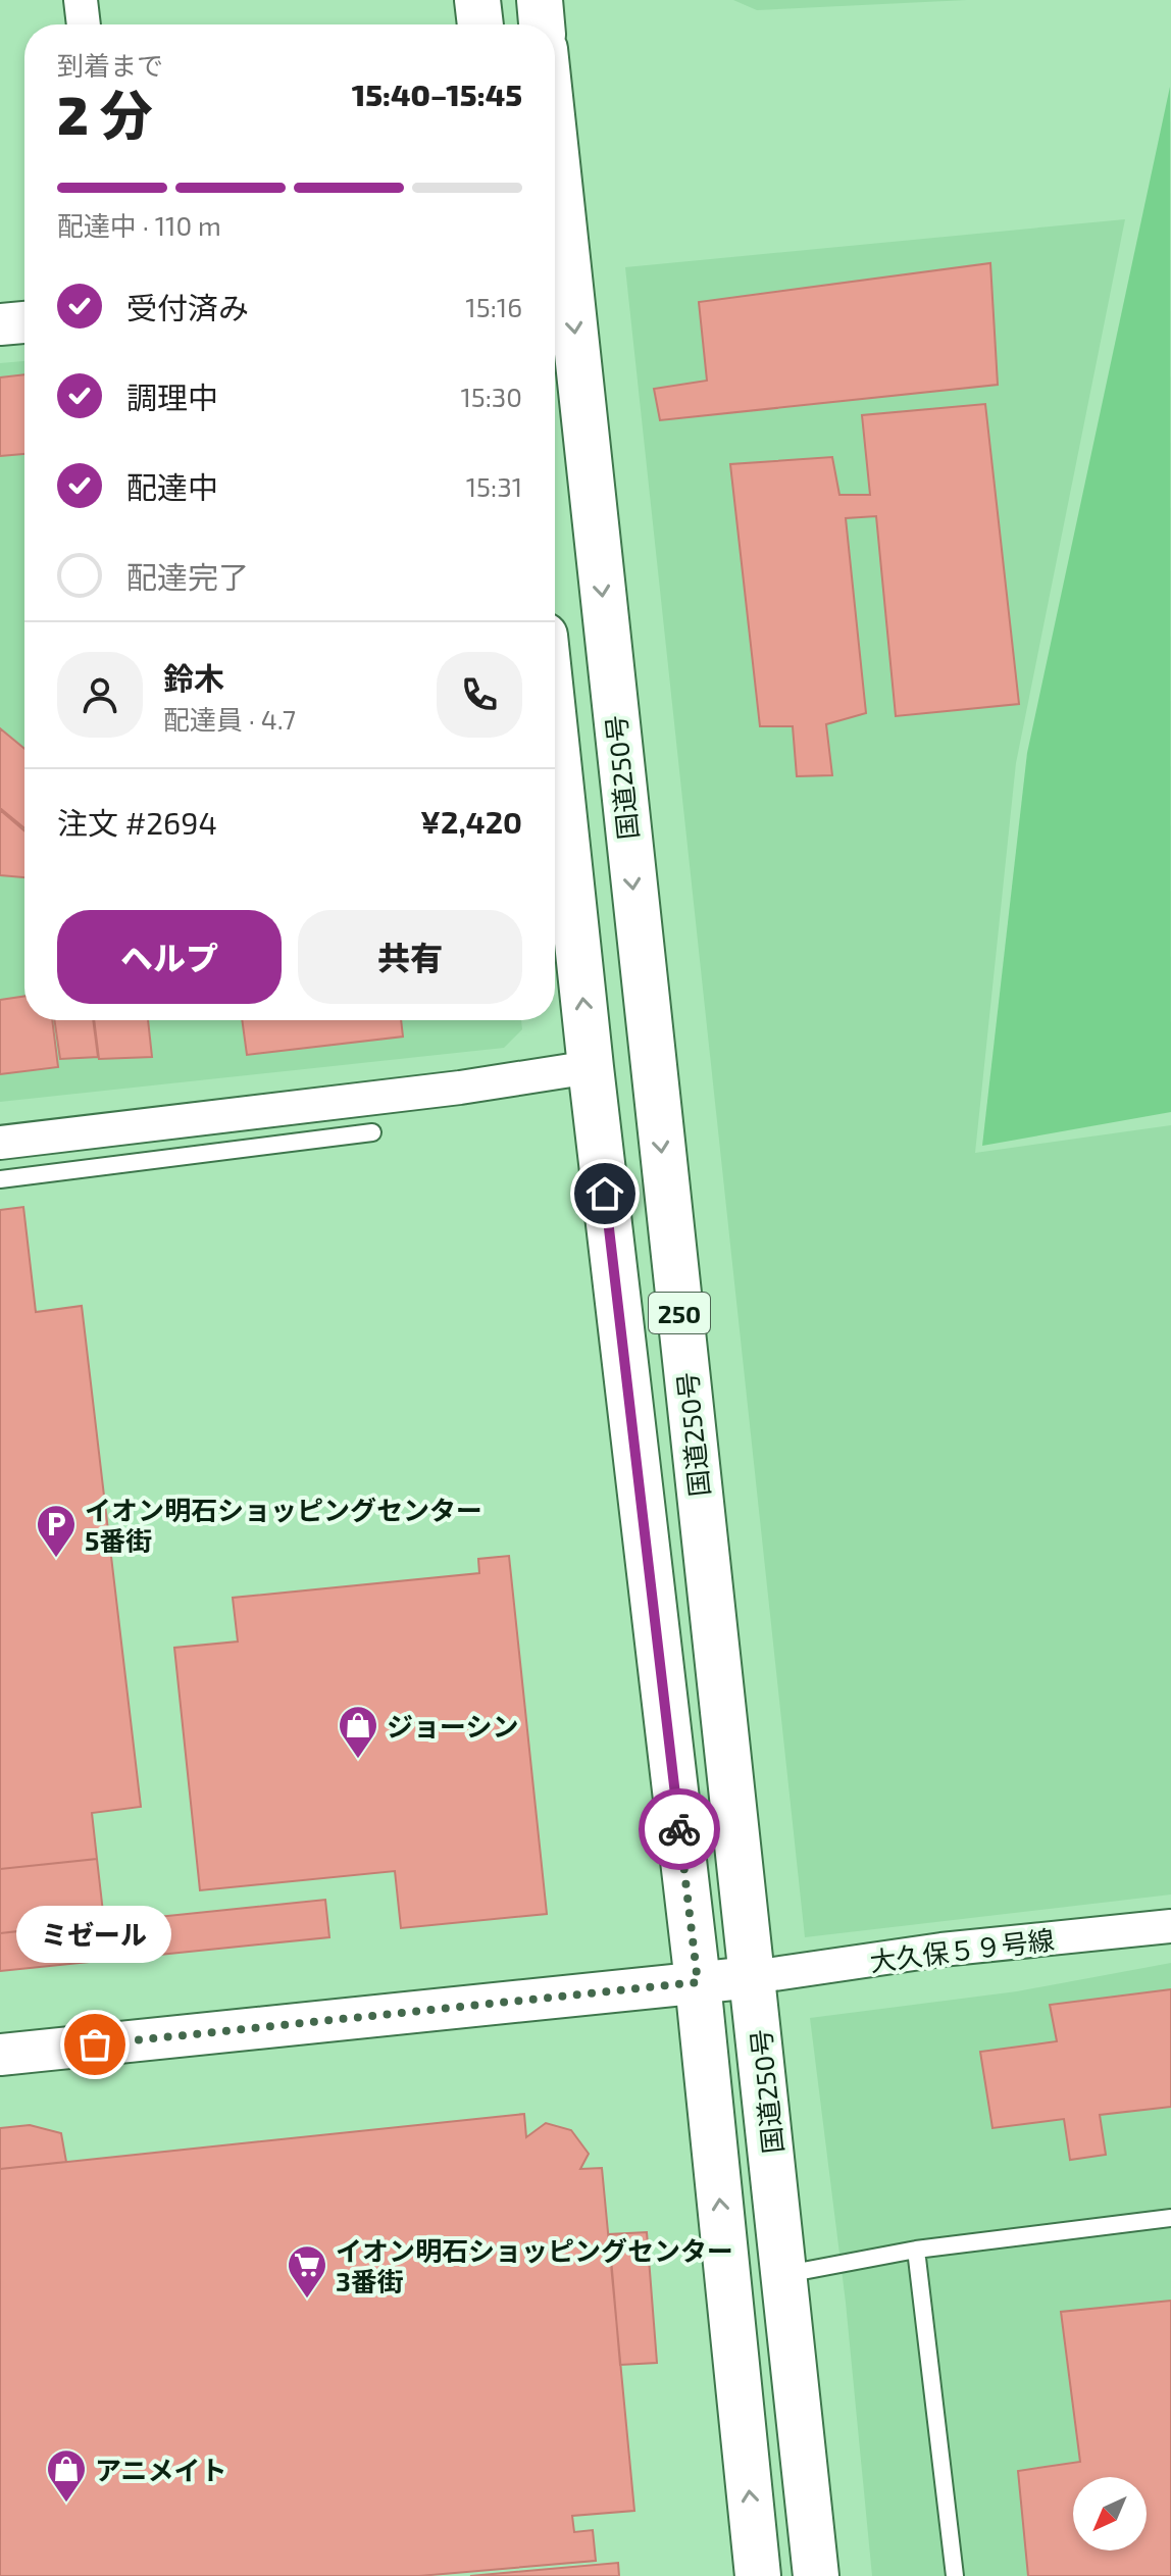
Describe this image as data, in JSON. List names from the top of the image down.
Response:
{
  "streets": {
    "highway": ["国道250号", "250"],
    "street": ["大久保５９号線"]
  },
  "crossings": [
    ["国道250号", "大久保５９号線"]
  ],
  "places": {
    "parking": ["イオン明石ショッピングセンター 5番街"],
    "shop": ["ジョーシン", "アニメイト"],
    "other": ["ミゼール"],
    "supermarket": ["イオン明石ショッピングセンター 3番街"]
  },
  "north": "bottom left",
  "page": {
    "heading": ["2 分", "到着まで", "15:40–15:45"],
    "panel": [
      "鈴木",
      "配達員 · 4.7",
      "注文 #2694",
      "¥2,420"
    ],
    "bar": "配達中 · 110 m",
    "list": [
      ["受付済み", "15:16"],
      ["調理中", "15:30"],
      ["配達中", "15:31"],
      "配達完了"
    ],
    "buttons": ["ヘルプ", "共有"],
    "bubble": "ミゼール"
  }
}
